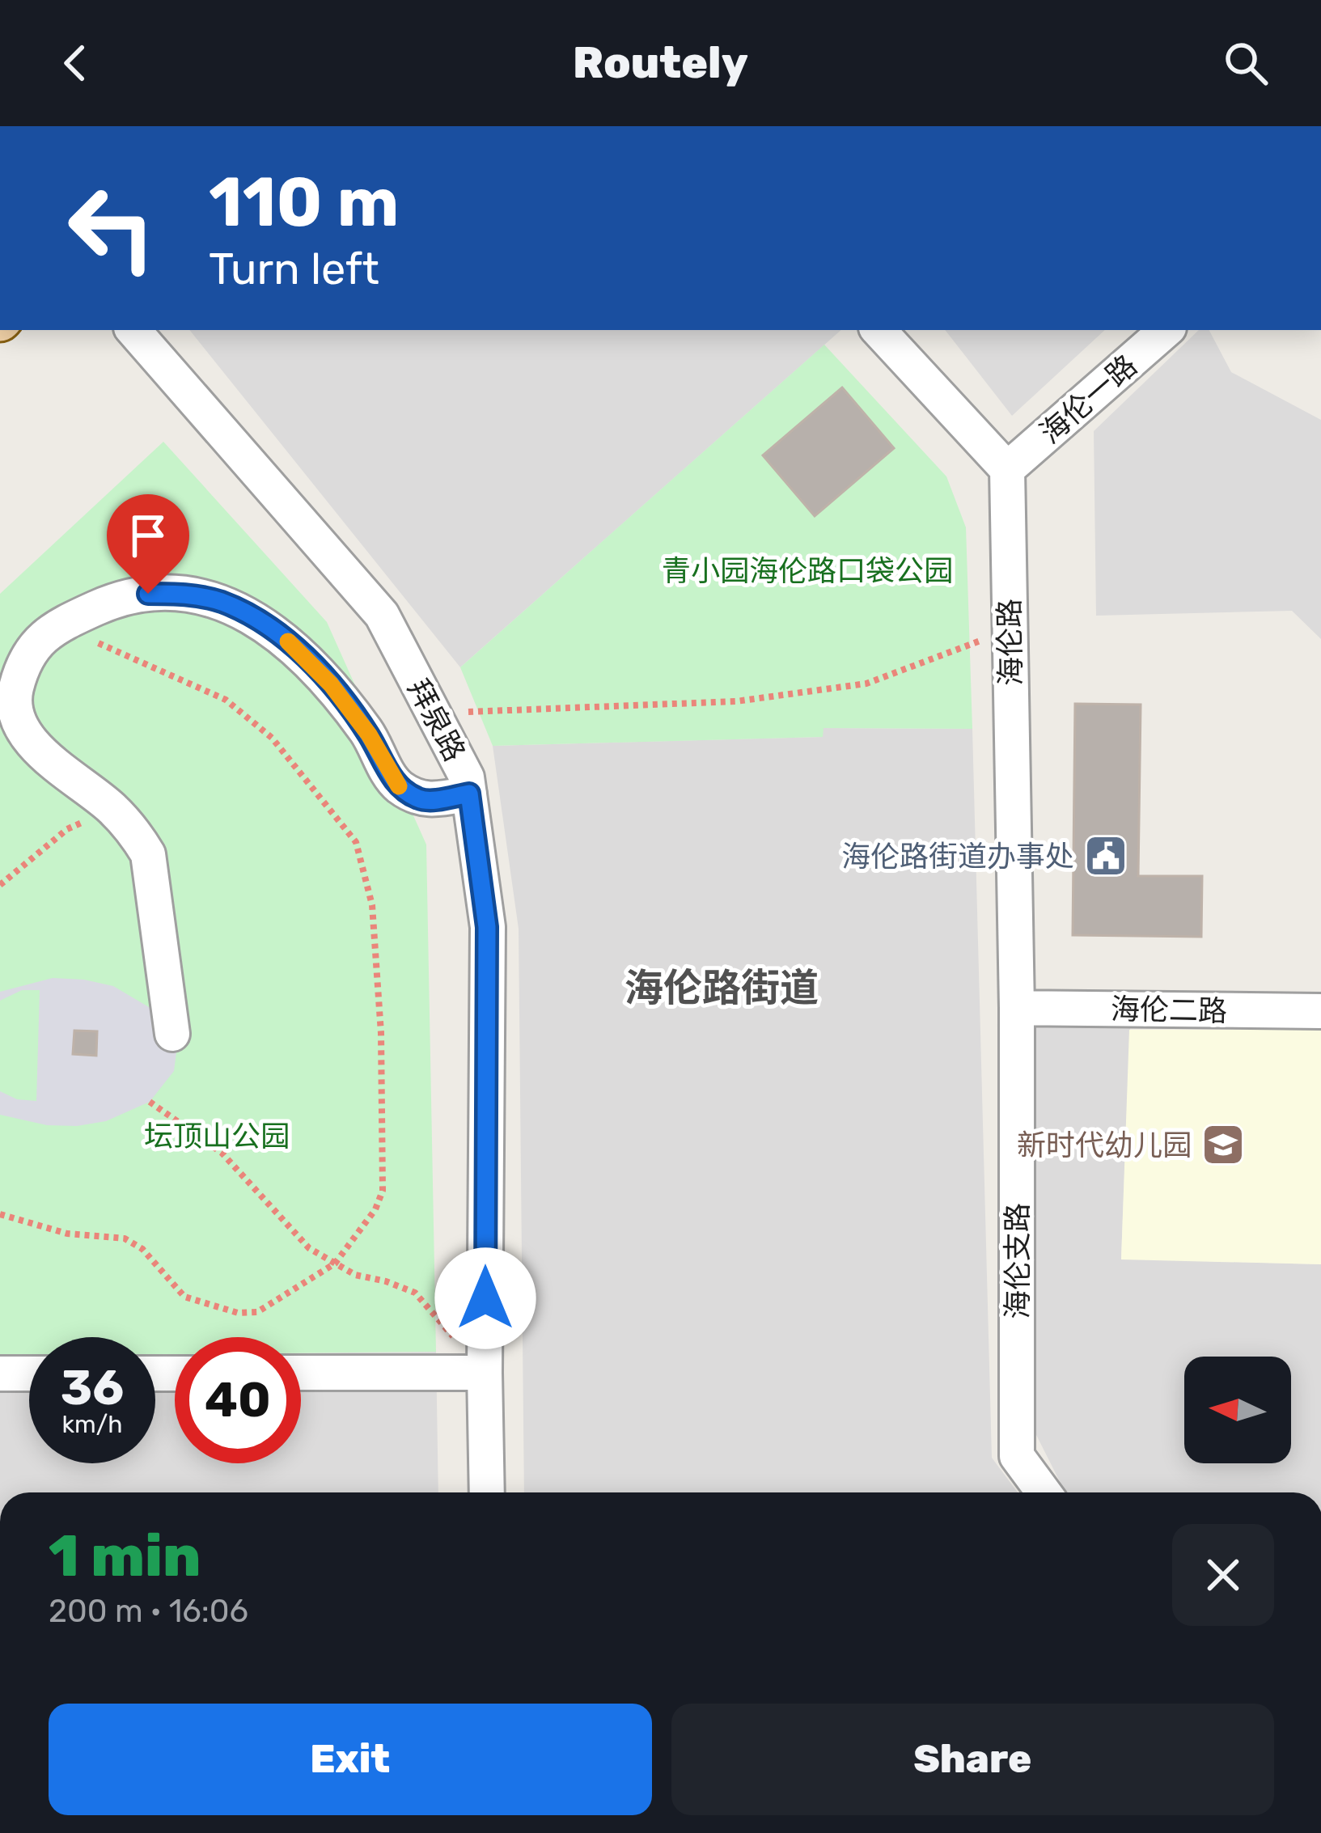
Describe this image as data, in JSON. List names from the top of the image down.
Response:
{
  "streets": {
    "street": [
      "海伦一路",
      "海伦路",
      "拜泉路",
      "海伦二路",
      "海伦支路"
    ]
  },
  "crossings": [
    ["海伦一路", "海伦路"],
    ["海伦路", "海伦二路"],
    ["海伦路", "海伦支路"],
    ["海伦二路", "海伦支路"]
  ],
  "districts": ["海伦路街道"],
  "parks": ["青小园海伦路口袋公园", "坛顶山公园"],
  "places": {
    "public building": ["海伦路街道办事处"],
    "school or university": ["新时代幼儿园"]
  },
  "north": "left",
  "page": {
    "header": "Routely",
    "turn": ["110 m", "Turn left"],
    "speed": "36 km/h",
    "limit": "40",
    "heading": ["1 min", "200 m · 16:06"],
    "buttons": ["Exit", "Share"]
  }
}
